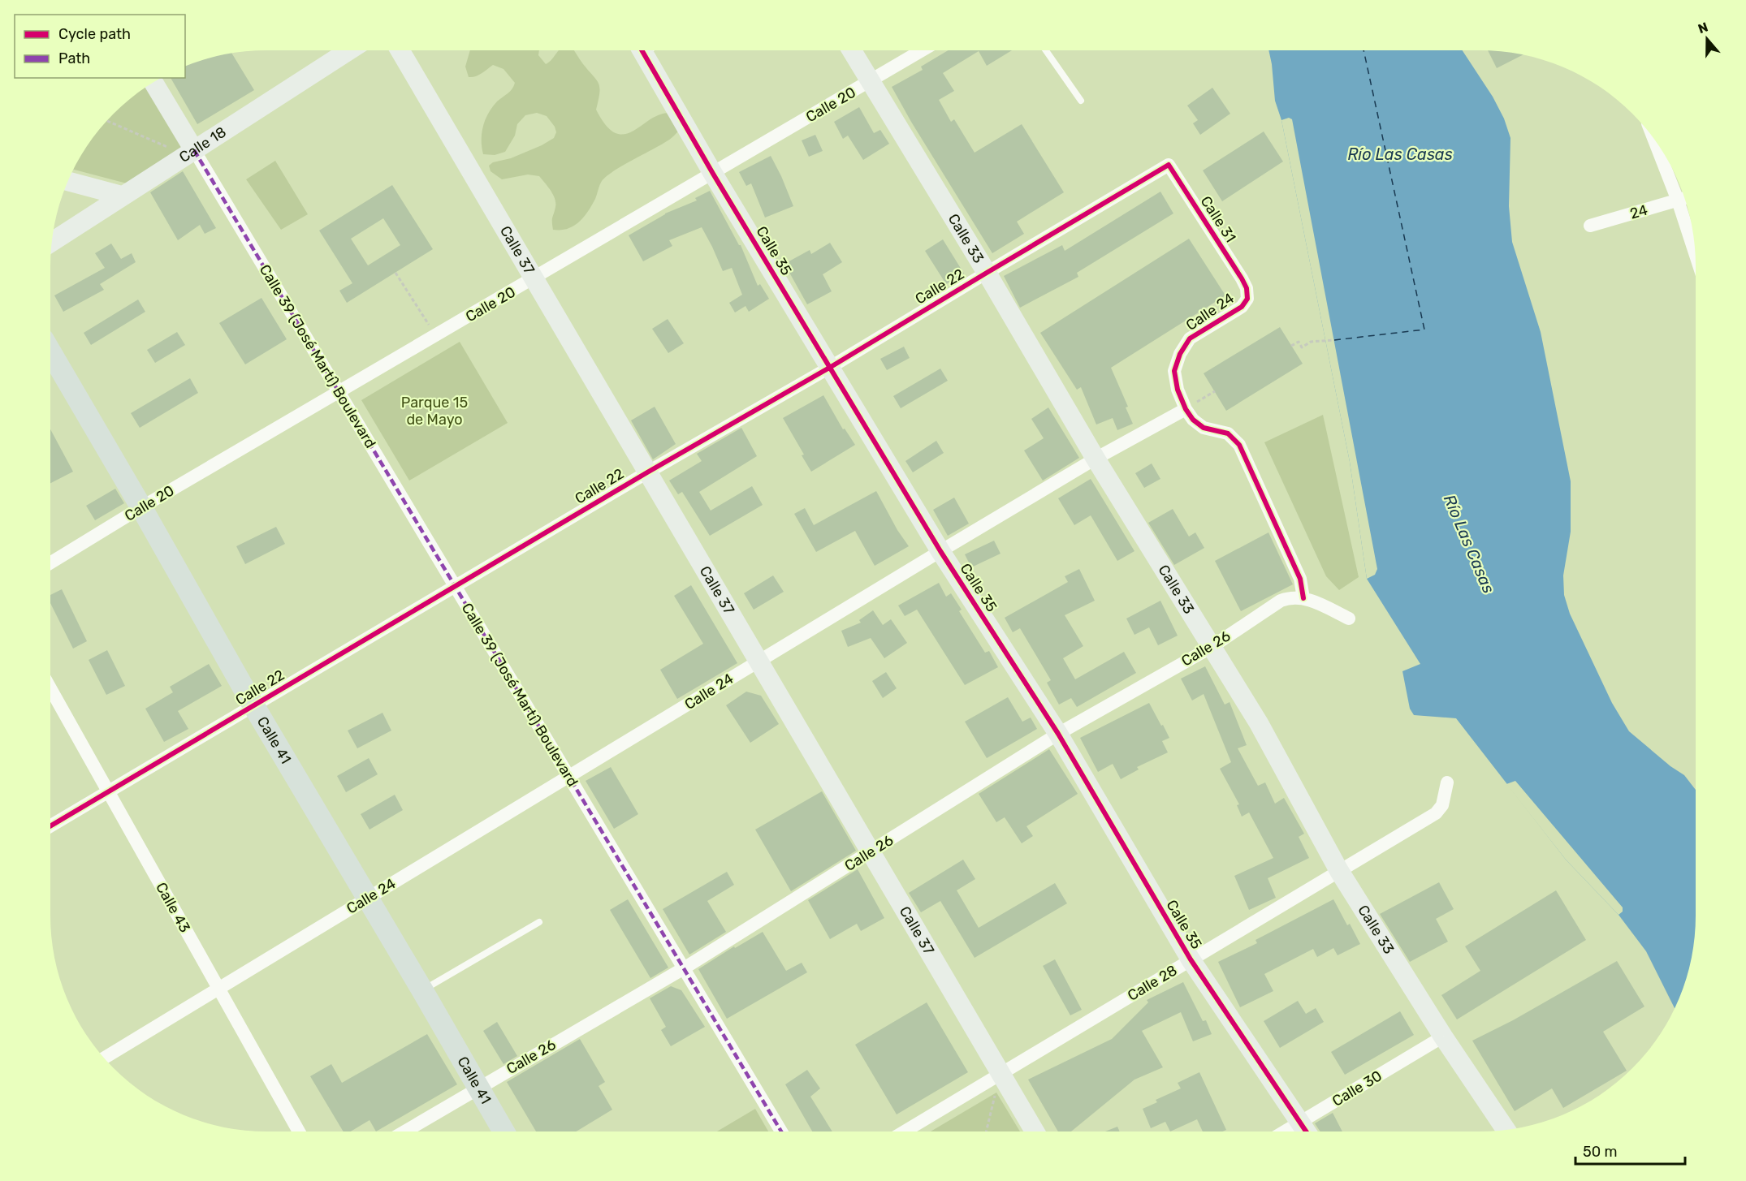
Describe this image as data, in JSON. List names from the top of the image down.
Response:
{
  "streets": {
    "main road": ["Calle 41"],
    "street": [
      "Calle 20",
      "Calle 18",
      "24",
      "Calle 31",
      "Calle 33",
      "Calle 37",
      "Calle 35",
      "Calle 22",
      "Calle 24",
      "Calle 39 (José Martí) Boulevard",
      "Calle 26",
      "Calle 43",
      "Calle 28",
      "Calle 30"
    ]
  },
  "crossings": [
    ["Calle 20", "Calle 33"],
    ["Calle 20", "Calle 37"],
    ["Calle 20", "Calle 35"],
    ["Calle 20", "Calle 39 (José Martí) Boulevard"],
    ["Calle 20", "Calle 41"],
    ["Calle 18", "Calle 39 (José Martí) Boulevard"],
    ["Calle 31", "Calle 22"],
    ["Calle 31", "Calle 24"],
    ["Calle 33", "Calle 22"],
    ["Calle 33", "Calle 24"],
    ["Calle 33", "Calle 26"],
    ["Calle 33", "Calle 28"],
    ["Calle 33", "Calle 30"],
    ["Calle 37", "Calle 22"],
    ["Calle 37", "Calle 24"],
    ["Calle 37", "Calle 26"],
    ["Calle 37", "Calle 28"],
    ["Calle 35", "Calle 22"],
    ["Calle 35", "Calle 24"],
    ["Calle 35", "Calle 26"],
    ["Calle 35", "Calle 28"],
    ["Calle 35", "Calle 30"],
    ["Calle 22", "Calle 39 (José Martí) Boulevard"],
    ["Calle 22", "Calle 41"],
    ["Calle 22", "Calle 43"],
    ["Calle 24", "Calle 39 (José Martí) Boulevard"],
    ["Calle 24", "Calle 41"],
    ["Calle 24", "Calle 43"],
    ["Calle 39 (José Martí) Boulevard", "Calle 26"],
    ["Calle 26", "Calle 41"]
  ],
  "water": ["Río Las Casas"],
  "parks": ["Parque 15 de Mayo"],
  "legend": ["Cycle path", "Path"],
  "scale_bar": "50 m",
  "north": "top"
}
